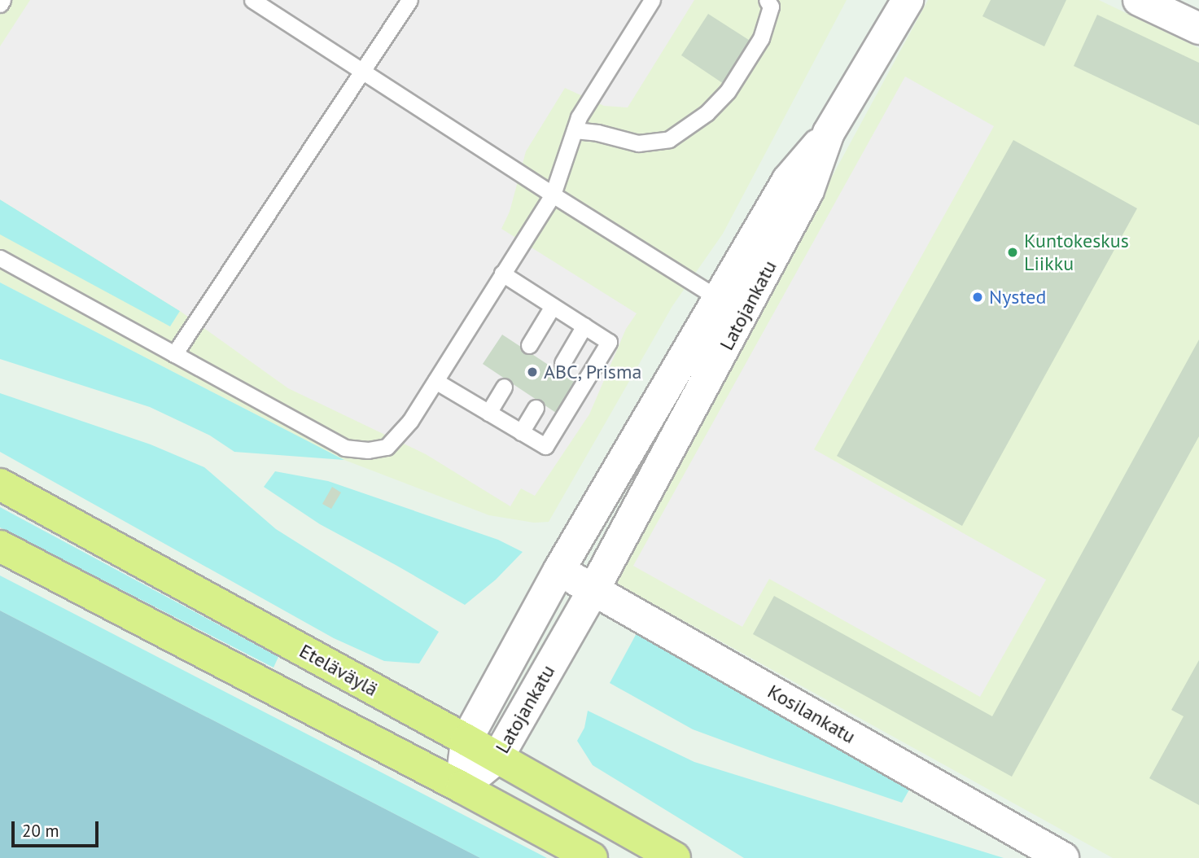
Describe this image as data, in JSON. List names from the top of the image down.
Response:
{
  "streets": {
    "highway": ["Eteläväylä"],
    "street": ["Latojankatu", "Kosilankatu"]
  },
  "crossings": [
    ["Latojankatu", "Eteläväylä"],
    ["Latojankatu", "Kosilankatu"]
  ],
  "places": ["Kuntokeskus Liikku", "Nysted", "ABC, Prisma"],
  "scale_bar": "20 m"
}
